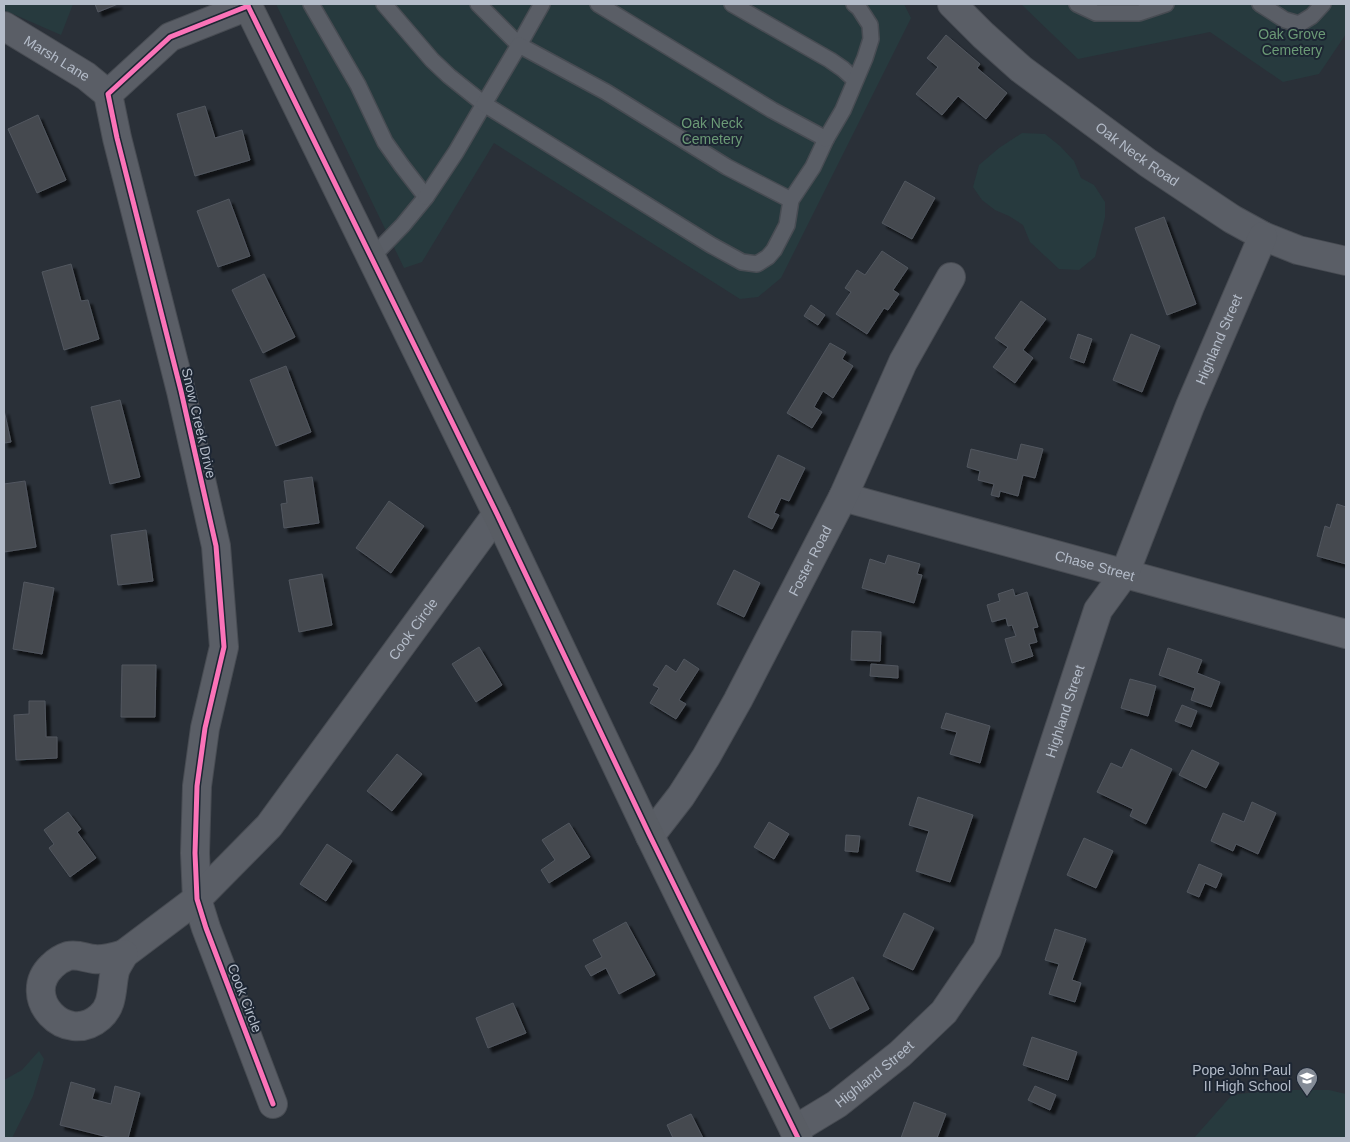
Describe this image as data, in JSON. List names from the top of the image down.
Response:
{
  "streets": {
    "street": [
      "Marsh Lane",
      "Oak Neck Road",
      "Highland Street",
      "Snow Creek Drive",
      "Foster Road",
      "Chase Street",
      "Cook Circle"
    ]
  },
  "crossings": [
    ["Marsh Lane", "Snow Creek Drive"],
    ["Oak Neck Road", "Highland Street"],
    ["Highland Street", "Chase Street"],
    ["Snow Creek Drive", "Cook Circle"],
    ["Foster Road", "Chase Street"]
  ],
  "parks": ["Oak Grove Cemetery", "Oak Neck Cemetery"],
  "places": {
    "school or university": ["Pope John Paul II High School"]
  }
}
